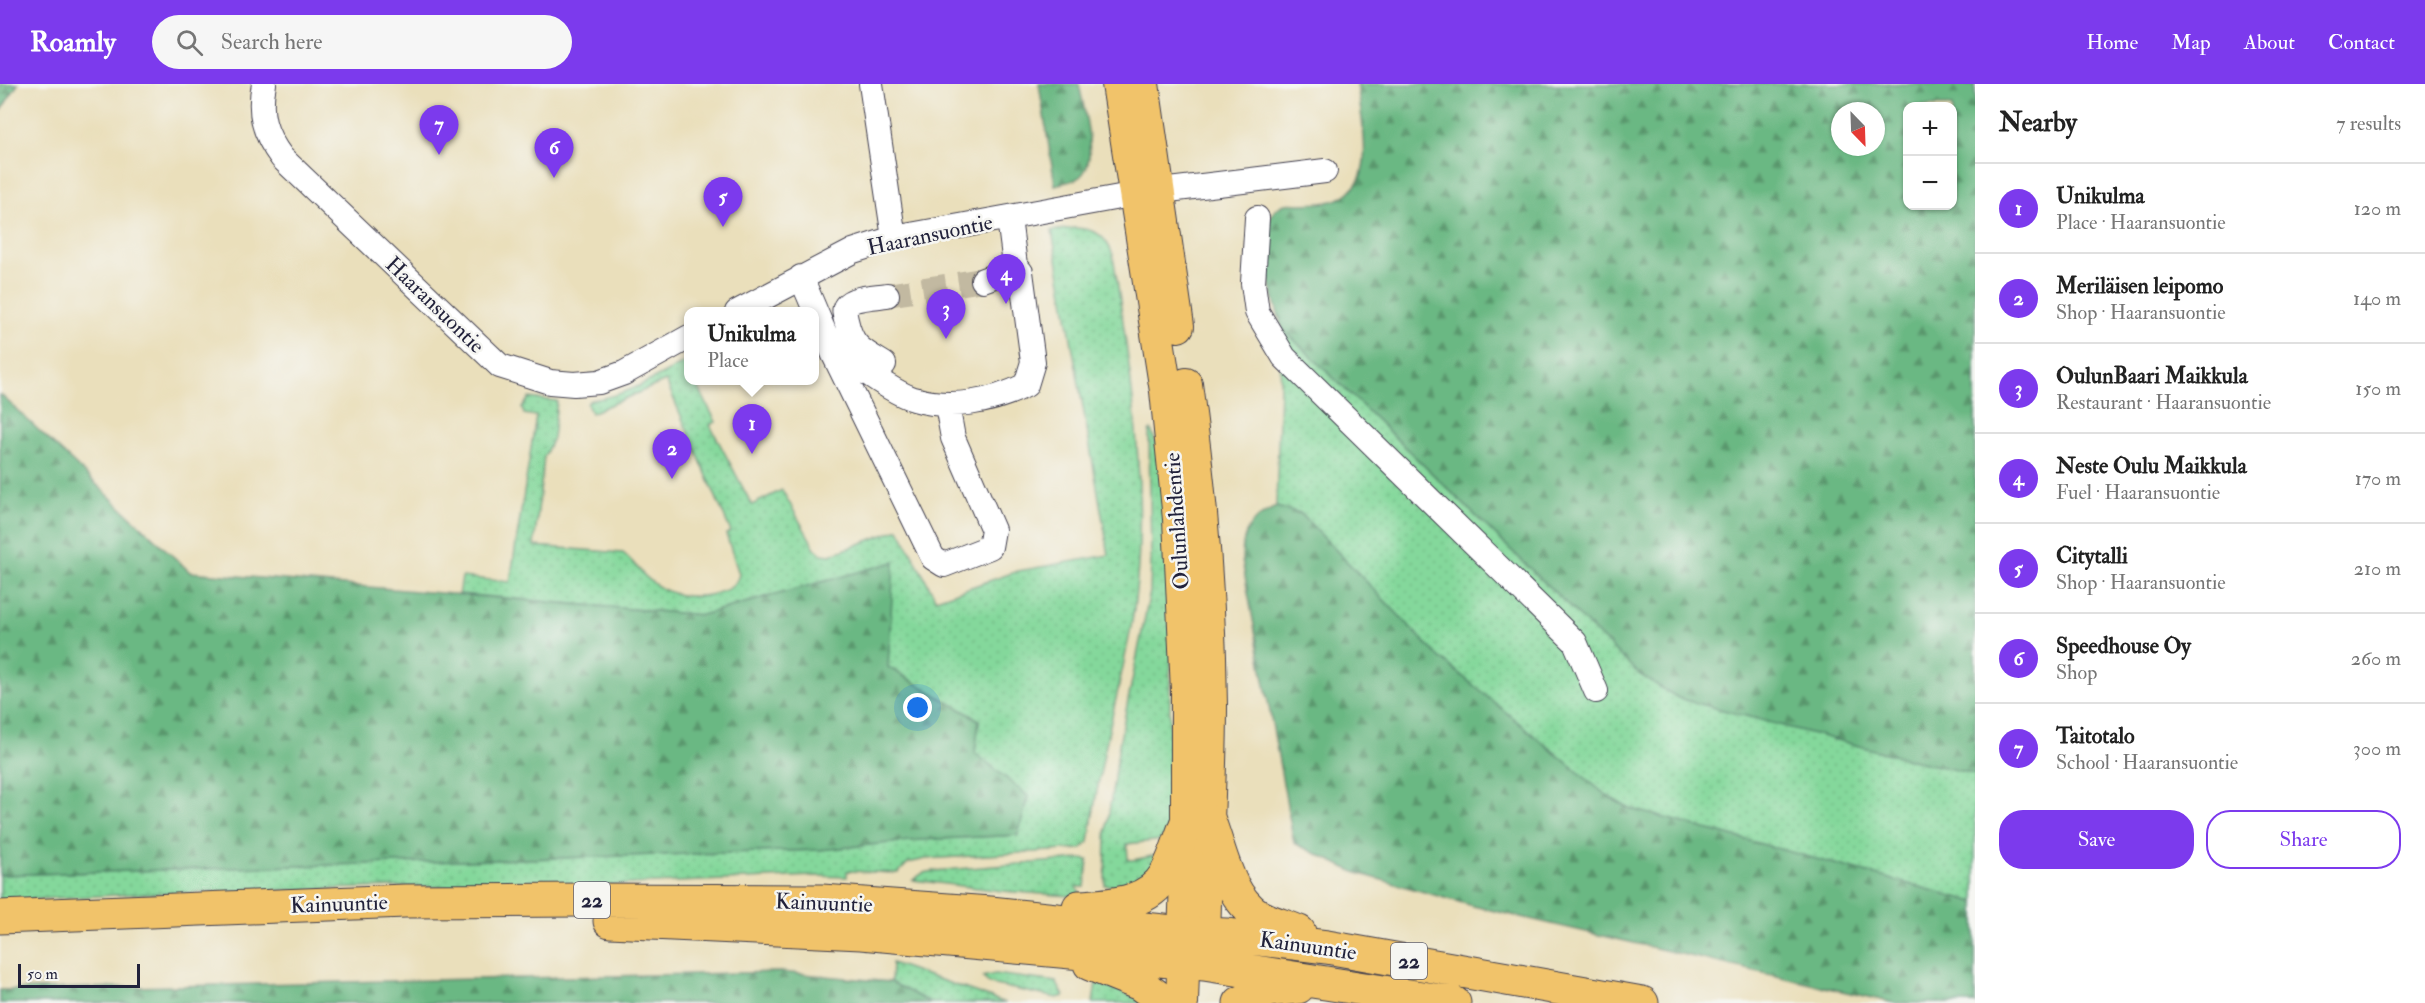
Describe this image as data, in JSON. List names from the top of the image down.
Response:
{
  "streets": {
    "highway": ["22", "Kainuuntie"],
    "main road": ["Oulunlahdentie"],
    "street": ["Haaransuontie"]
  },
  "crossings": [
    ["Haaransuontie", "Oulunlahdentie"],
    ["Oulunlahdentie", "Kainuuntie"]
  ],
  "scale_bar": "50 m",
  "north": "bottom right",
  "page": {
    "header": "Roamly",
    "search": "Search here",
    "nav": [
      "Home",
      "Map",
      "About",
      "Contact"
    ],
    "heading": ["Nearby", "7 results"],
    "map_buttons": ["+", "−"],
    "pins": [
      "7",
      "6",
      "5",
      "4",
      "3",
      "1",
      "2"
    ],
    "list": [
      {
        "mark": "1",
        "name": "Unikulma",
        "note": "Place · Haaransuontie",
        "value": "120 m"
      },
      {
        "mark": "2",
        "name": "Meriläisen leipomo",
        "note": "Shop · Haaransuontie",
        "value": "140 m"
      },
      {
        "mark": "3",
        "name": "OulunBaari Maikkula",
        "note": "Restaurant · Haaransuontie",
        "value": "150 m"
      },
      {
        "mark": "4",
        "name": "Neste Oulu Maikkula",
        "note": "Fuel · Haaransuontie",
        "value": "170 m"
      },
      {
        "mark": "5",
        "name": "Citytalli",
        "note": "Shop · Haaransuontie",
        "value": "210 m"
      },
      {
        "mark": "6",
        "name": "Speedhouse Oy",
        "note": "Shop",
        "value": "260 m"
      },
      {
        "mark": "7",
        "name": "Taitotalo",
        "note": "School · Haaransuontie",
        "value": "300 m"
      }
    ],
    "popup": ["Unikulma", "Place"],
    "buttons": ["Save", "Share"],
    "scale": "50 m"
  }
}
